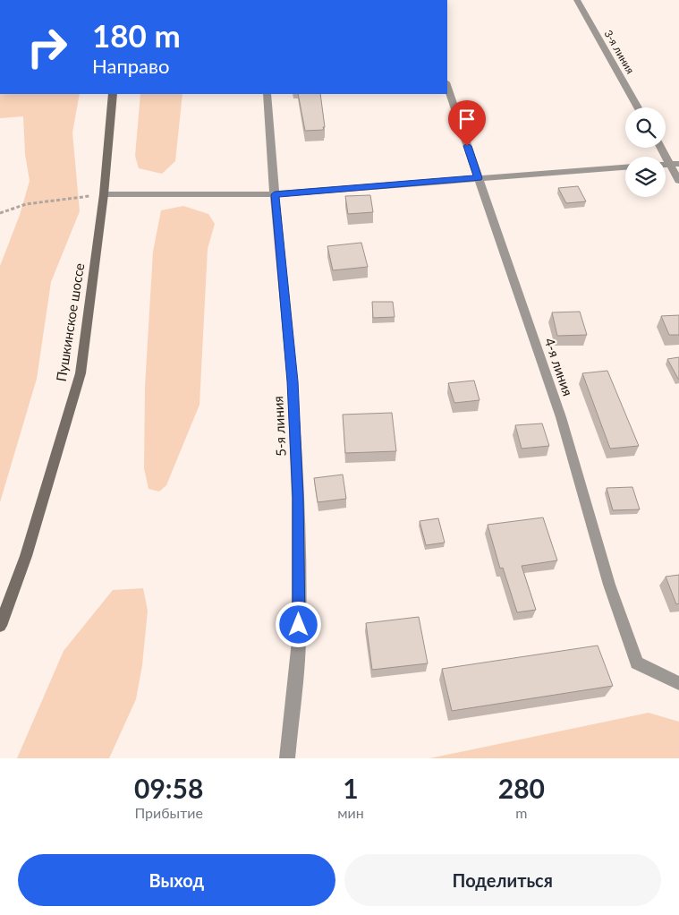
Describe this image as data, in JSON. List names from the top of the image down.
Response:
{
  "streets": {
    "main road": ["Пушкинское шоссе"],
    "street": ["3-я линия", "4-я линия", "5-я линия"]
  },
  "page": {
    "turn": ["180 m", "Направо"],
    "eta": [
      "09:58",
      "Прибытие",
      "1",
      "мин",
      "280",
      "m"
    ],
    "buttons": ["Выход", "Поделиться"]
  }
}
